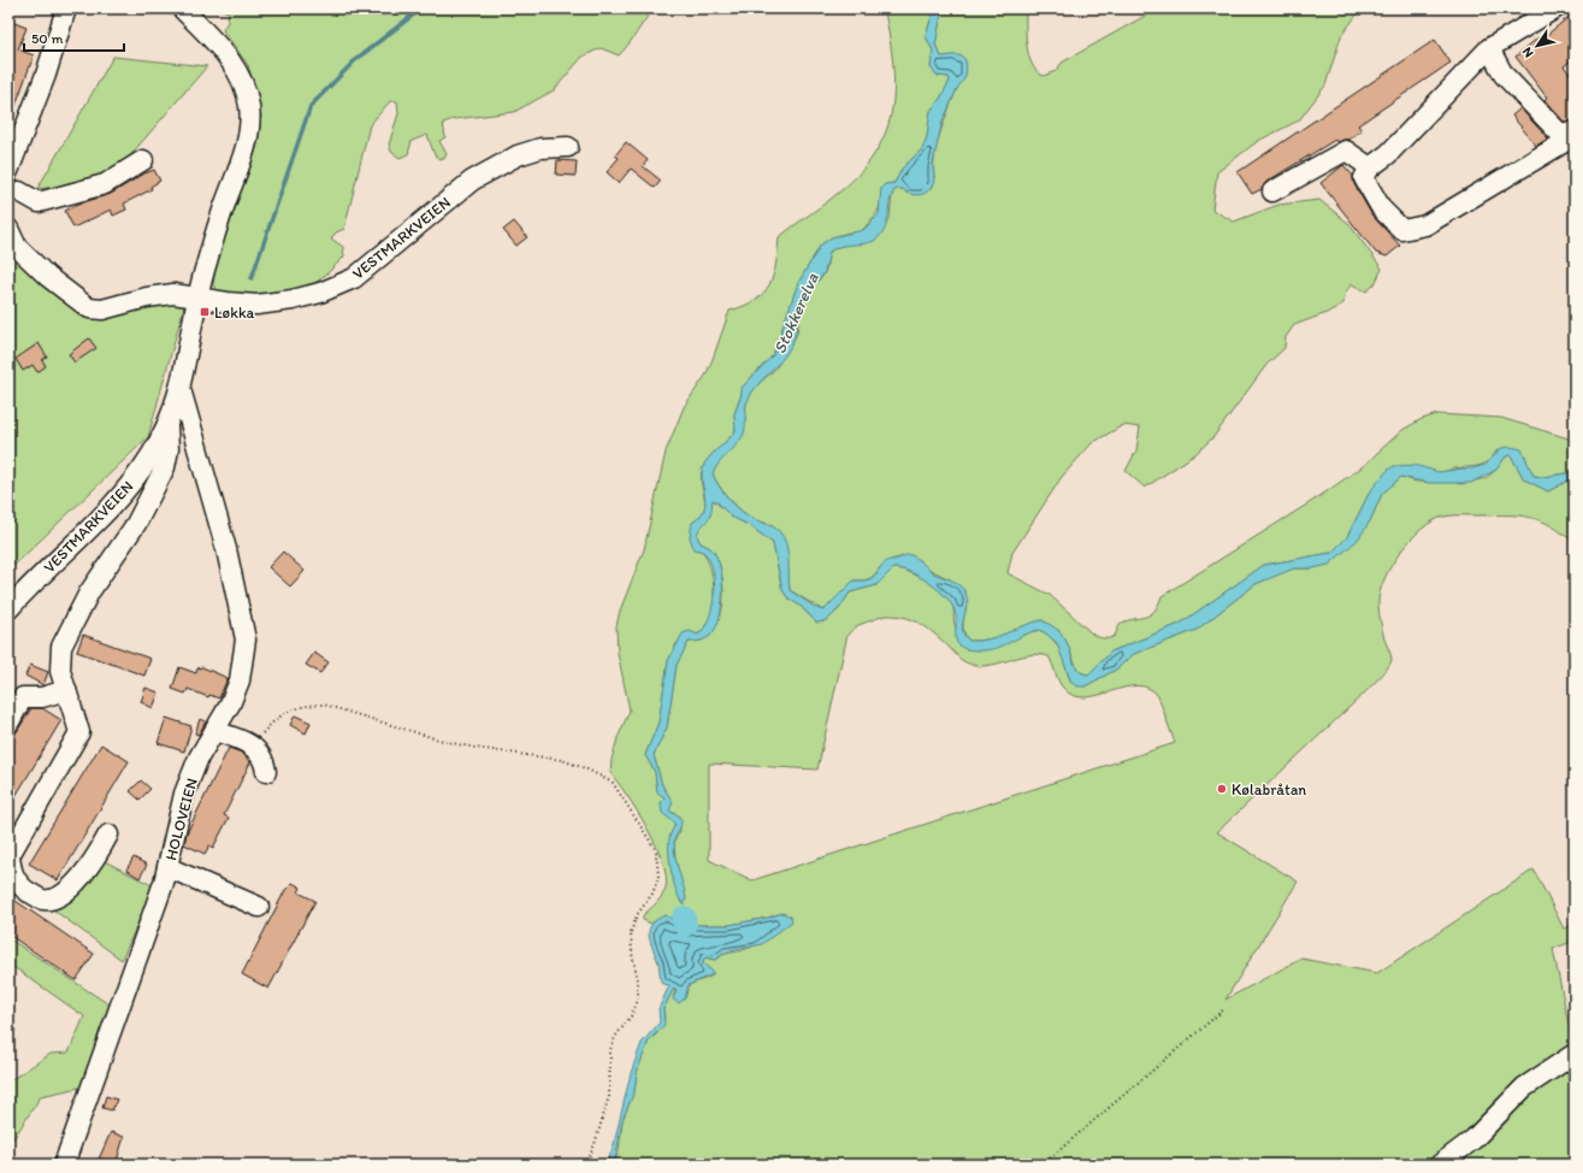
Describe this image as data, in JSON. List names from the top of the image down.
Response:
{
  "streets": {
    "street": ["VESTMARKVEIEN", "HOLOVEIEN"]
  },
  "crossings": [
    ["VESTMARKVEIEN", "HOLOVEIEN"]
  ],
  "water": ["Stokkerelva"],
  "places": {
    "transit": ["Løkka"],
    "other": ["Kølabråtan"]
  },
  "scale_bar": "50 m",
  "north": "bottom left"
}
